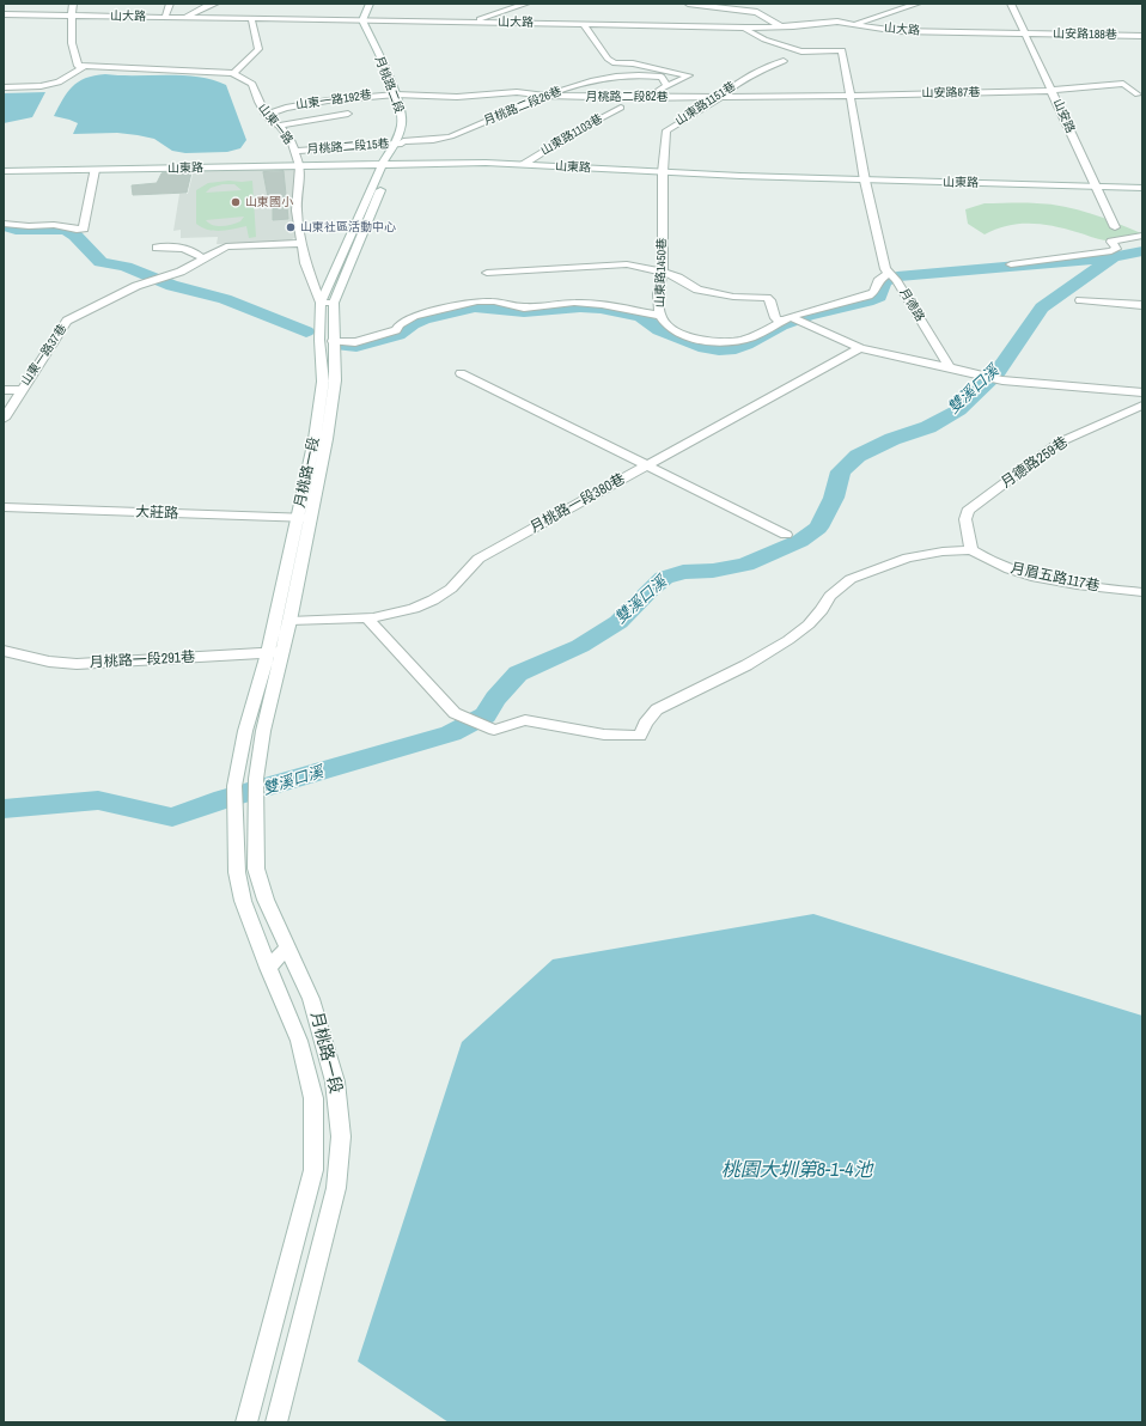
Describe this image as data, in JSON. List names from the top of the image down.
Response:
{
  "streets": {
    "street": [
      "山大路",
      "山安路188巷",
      "月桃路二段",
      "山安路87巷",
      "月桃路二段82巷",
      "山東一路192巷",
      "山東路1151巷",
      "月桃路二段26巷",
      "山安路",
      "山東一路",
      "山東路1103巷",
      "月桃路二段15巷",
      "山東路",
      "山東路1450巷",
      "月德路",
      "山東一路37巷",
      "月德路259巷",
      "月桃路一段",
      "月桃路一段380巷",
      "大莊路",
      "月眉五路117巷",
      "月桃路一段291巷"
    ]
  },
  "crossings": [
    ["山大路", "山安路188巷"],
    ["山大路", "月桃路二段"],
    ["山大路", "山安路"],
    ["山大路", "月德路"],
    ["山安路188巷", "山安路"],
    ["月桃路二段", "月桃路二段82巷"],
    ["月桃路二段", "山東一路192巷"],
    ["月桃路二段", "月桃路二段26巷"],
    ["月桃路二段", "月桃路二段15巷"],
    ["月桃路二段", "山東路"],
    ["月桃路二段", "月桃路一段"],
    ["山安路87巷", "月桃路二段82巷"],
    ["山安路87巷", "山安路"],
    ["山安路87巷", "月德路"],
    ["月桃路二段82巷", "山東一路192巷"],
    ["月桃路二段82巷", "山東路1151巷"],
    ["月桃路二段82巷", "月桃路二段26巷"],
    ["月桃路二段82巷", "月德路"],
    ["山東一路192巷", "山東一路"],
    ["山東路1151巷", "山東路"],
    ["山東路1151巷", "山東路1450巷"],
    ["月桃路二段26巷", "月桃路二段15巷"],
    ["山安路", "山東路"],
    ["山東一路", "月桃路二段15巷"],
    ["山東一路", "山東路"],
    ["山東一路", "月桃路一段"],
    ["山東路1103巷", "山東路"],
    ["山東路", "山東路1450巷"],
    ["山東路", "月德路"],
    ["山東路", "月桃路一段"],
    ["山東路1450巷", "月德路"],
    ["月德路259巷", "月眉五路117巷"],
    ["月桃路一段", "月桃路一段380巷"],
    ["月桃路一段", "大莊路"],
    ["月桃路一段", "月桃路一段291巷"]
  ],
  "water": ["雙溪口溪", "桃園大圳第8-1-4池"],
  "places": ["山東國小", "山東社區活動中心"]
}
